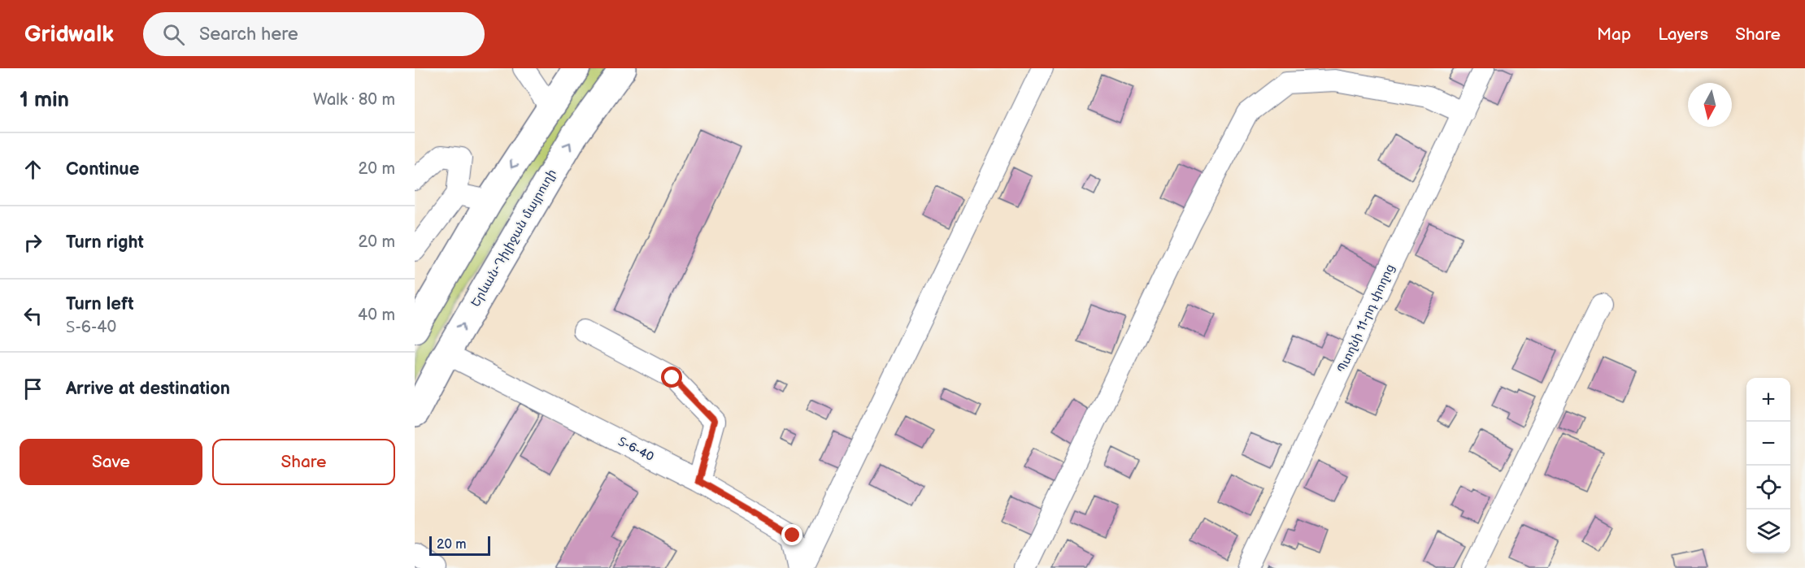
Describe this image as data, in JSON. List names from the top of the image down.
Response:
{
  "streets": {
    "highway": ["Երևան-Դիլիջան մայրուղի"],
    "street": ["Պտղնի 11-րդ փողոց", "Տ-6-40"]
  },
  "crossings": [
    ["Երևան-Դիլիջան մայրուղի", "Տ-6-40"]
  ],
  "scale_bar": "20 m",
  "north": "bottom",
  "page": {
    "header": "Gridwalk",
    "search": "Search here",
    "nav": ["Map", "Layers", "Share"],
    "heading": ["1 min", "Walk · 80 m"],
    "list": [
      ["Continue", "20 m"],
      ["Turn right", "20 m"],
      ["Turn left", "Տ-6-40", "40 m"],
      "Arrive at destination"
    ],
    "map_buttons": ["+", "−"],
    "buttons": ["Save", "Share"],
    "scale": "20 m"
  }
}
